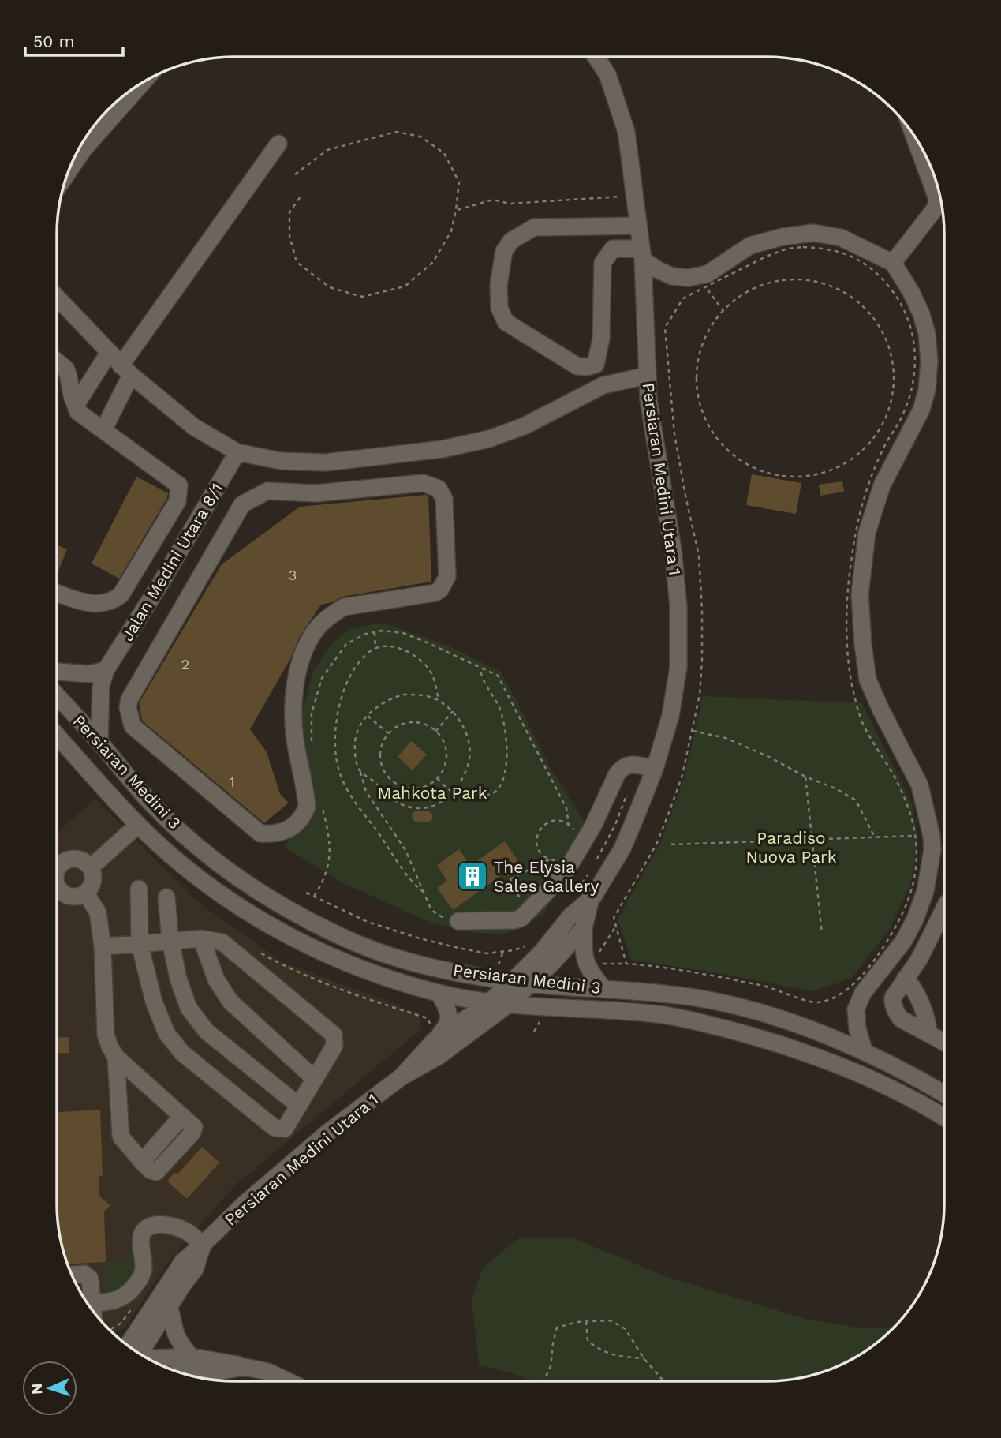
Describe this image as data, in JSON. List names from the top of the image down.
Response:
{
  "streets": {
    "street": ["Persiaran Medini Utara 1", "Jalan Medini Utara 8/1", "Persiaran Medini 3"]
  },
  "crossings": [
    ["Persiaran Medini Utara 1", "Persiaran Medini 3"],
    ["Jalan Medini Utara 8/1", "Persiaran Medini 3"]
  ],
  "parks": ["Mahkota Park", "Paradiso Nuova Park"],
  "places": {
    "building": ["The Elysia Sales Gallery"]
  },
  "house_numbers": ["3", "2", "1"],
  "scale_bar": "50 m",
  "north": "left"
}
